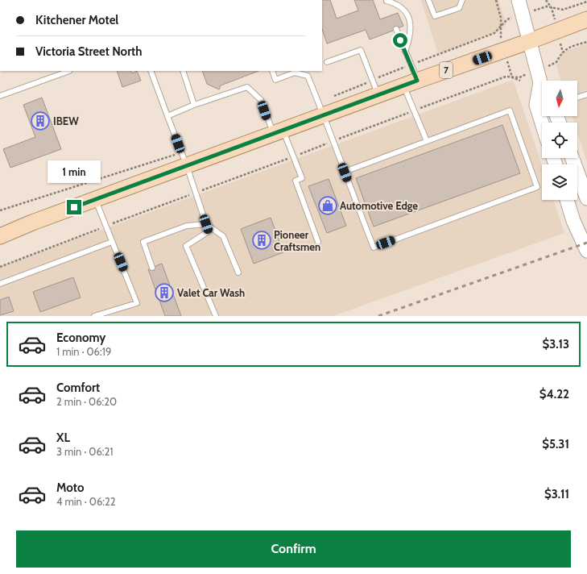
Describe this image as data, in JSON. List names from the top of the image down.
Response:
{
  "streets": {
    "main road": ["7"]
  },
  "places": {
    "building": ["IBEW", "Pioneer Craftsmen", "Valet Car Wash"],
    "shop": ["Automotive Edge"]
  },
  "north": "bottom",
  "page": {
    "banner": ["Kitchener Motel", "Victoria Street North"],
    "bubble": "1 min",
    "list": [
      {
        "name": "Economy",
        "note": "1 min · 06:19",
        "value": "$3.13"
      },
      {
        "name": "Comfort",
        "note": "2 min · 06:20",
        "value": "$4.22"
      },
      {
        "name": "XL",
        "note": "3 min · 06:21",
        "value": "$5.31"
      },
      {
        "name": "Moto",
        "note": "4 min · 06:22",
        "value": "$3.11"
      }
    ],
    "buttons": "Confirm"
  }
}
